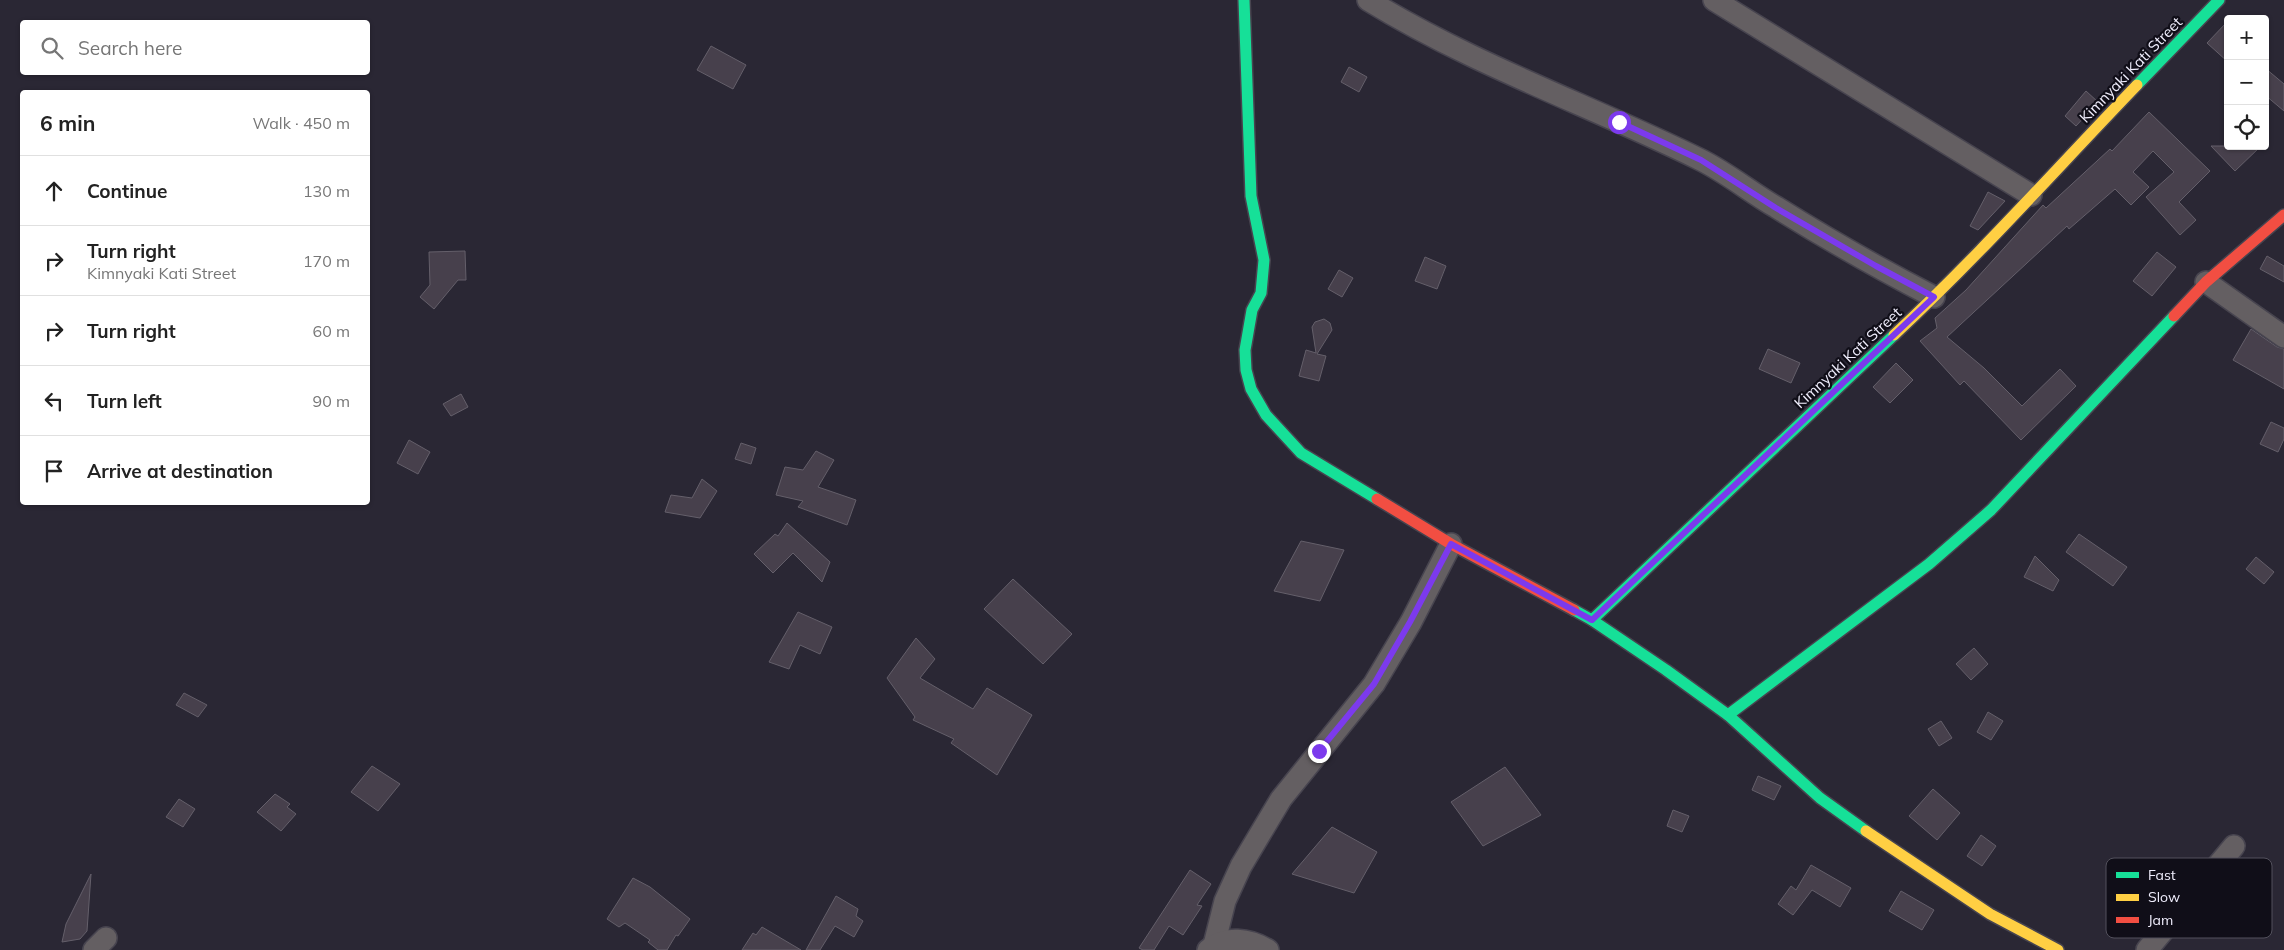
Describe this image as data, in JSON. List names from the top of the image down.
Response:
{
  "streets": {
    "street": ["Kimnyaki Kati Street"]
  },
  "legend": ["Fast", "Slow", "Jam"],
  "page": {
    "map_buttons": ["+", "−"],
    "search": "Search here",
    "heading": ["6 min", "Walk · 450 m"],
    "list": [
      ["Continue", "130 m"],
      ["Turn right", "Kimnyaki Kati Street", "170 m"],
      ["Turn right", "60 m"],
      ["Turn left", "90 m"],
      "Arrive at destination"
    ]
  }
}
